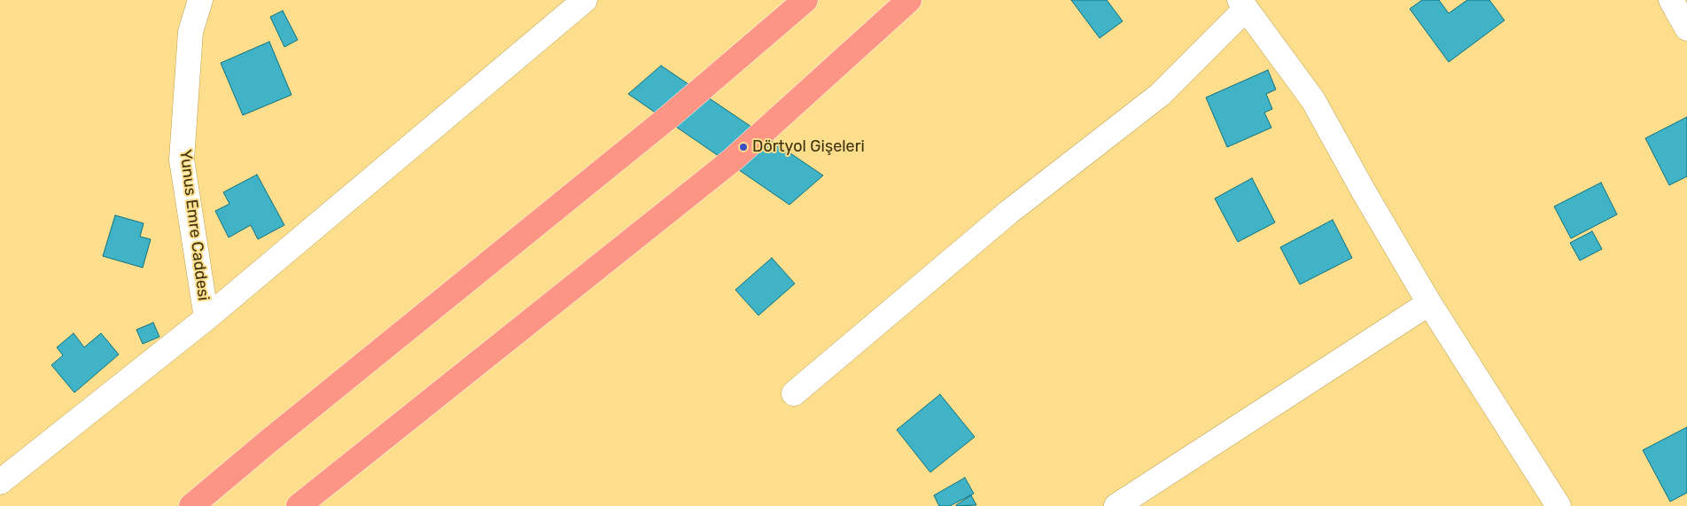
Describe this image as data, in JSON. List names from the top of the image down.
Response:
{
  "streets": {
    "street": ["Yunus Emre Caddesi"]
  },
  "places": ["Dörtyol Gişeleri"]
}
